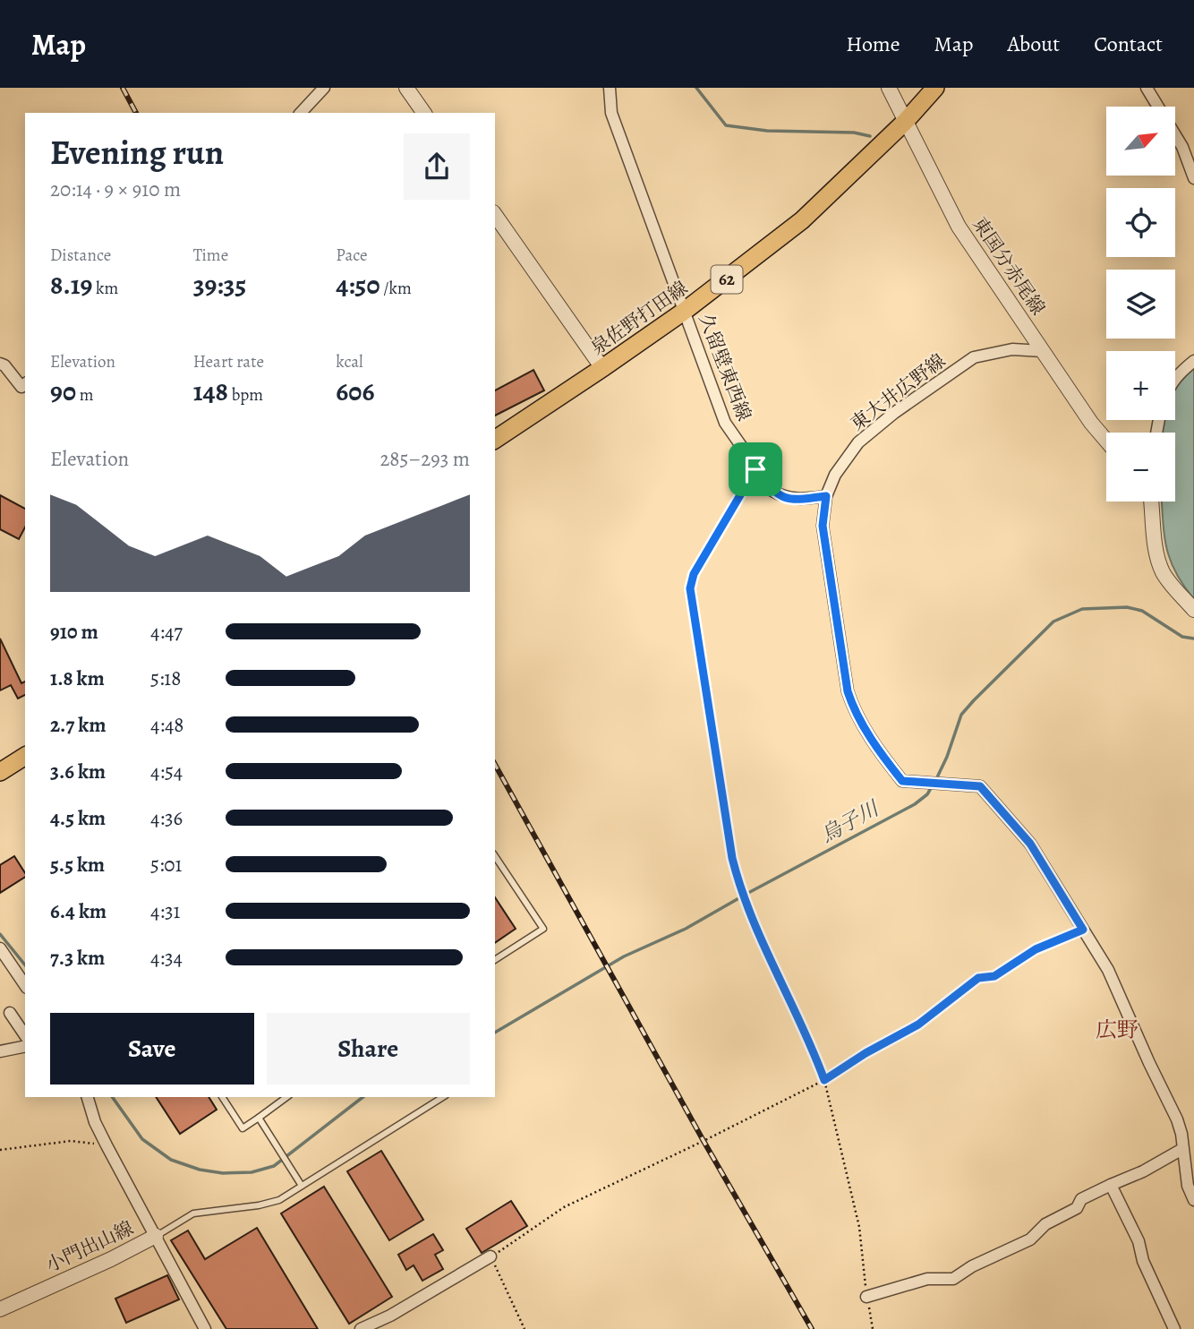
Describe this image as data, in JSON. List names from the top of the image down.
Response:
{
  "streets": {
    "main road": ["62", "泉佐野打田線"],
    "street": [
      "東国分赤尾線",
      "久留壁東西線",
      "東大井広野線",
      "小門出山線"
    ]
  },
  "crossings": [
    ["東国分赤尾線", "泉佐野打田線"],
    ["東国分赤尾線", "東大井広野線"],
    ["泉佐野打田線", "久留壁東西線"],
    ["久留壁東西線", "東大井広野線"]
  ],
  "districts": ["広野"],
  "water": ["烏子川"],
  "north": "top right",
  "page": {
    "header": "Map",
    "nav": [
      "Home",
      "Map",
      "About",
      "Contact"
    ],
    "map_buttons": ["+", "−"],
    "heading": ["Evening run", "20:14 · 9 × 910 m"],
    "stats": [
      ["Distance", "8.19 km"],
      ["Time", "39:35"],
      ["Pace", "4:50 /km"],
      ["Elevation", "90 m"],
      ["Heart rate", "148 bpm"],
      ["kcal", "606"]
    ],
    "chart": ["Elevation", "285–293 m"],
    "list": [
      {
        "name": "910 m",
        "note": "4:47"
      },
      {
        "name": "1.8 km",
        "note": "5:18"
      },
      {
        "name": "2.7 km",
        "note": "4:48"
      },
      {
        "name": "3.6 km",
        "note": "4:54"
      },
      {
        "name": "4.5 km",
        "note": "4:36"
      },
      {
        "name": "5.5 km",
        "note": "5:01"
      },
      {
        "name": "6.4 km",
        "note": "4:31"
      },
      {
        "name": "7.3 km",
        "note": "4:34"
      }
    ],
    "buttons": ["Save", "Share"]
  }
}
